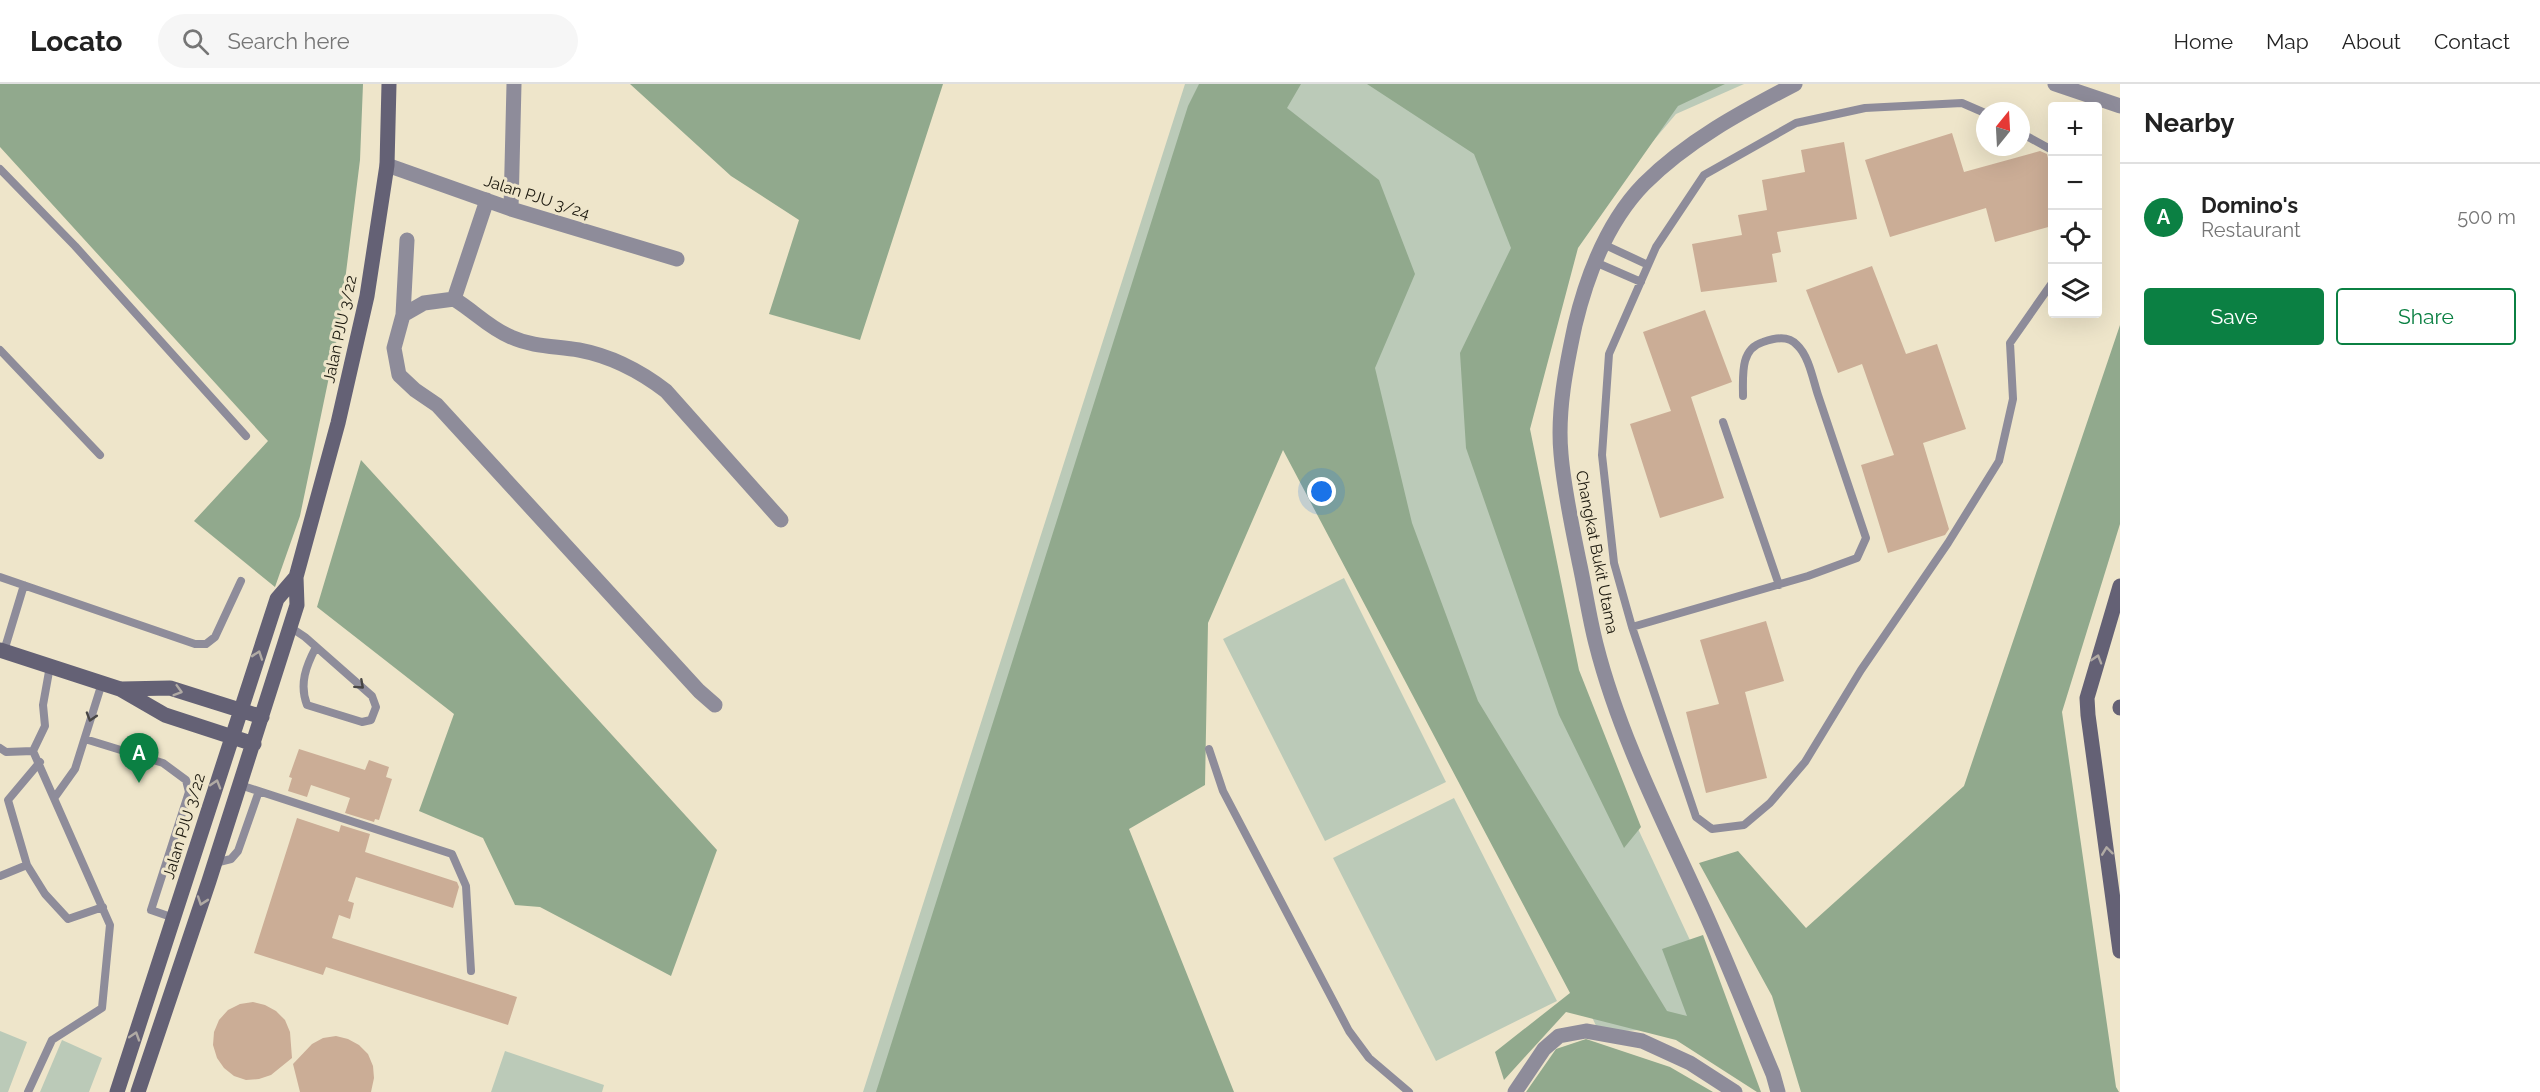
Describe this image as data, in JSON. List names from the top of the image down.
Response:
{
  "streets": {
    "street": ["Jalan PJU 3/24", "Jalan PJU 3/22", "Changkat Bukit Utama"]
  },
  "crossings": [
    ["Jalan PJU 3/24", "Jalan PJU 3/22"]
  ],
  "north": "top",
  "page": {
    "header": "Locato",
    "search": "Search here",
    "nav": [
      "Home",
      "Map",
      "About",
      "Contact"
    ],
    "heading": "Nearby",
    "map_buttons": ["+", "−"],
    "list": [
      {
        "mark": "A",
        "name": "Domino's",
        "note": "Restaurant",
        "value": "500 m"
      }
    ],
    "buttons": ["Save", "Share"],
    "pins": "A"
  }
}
